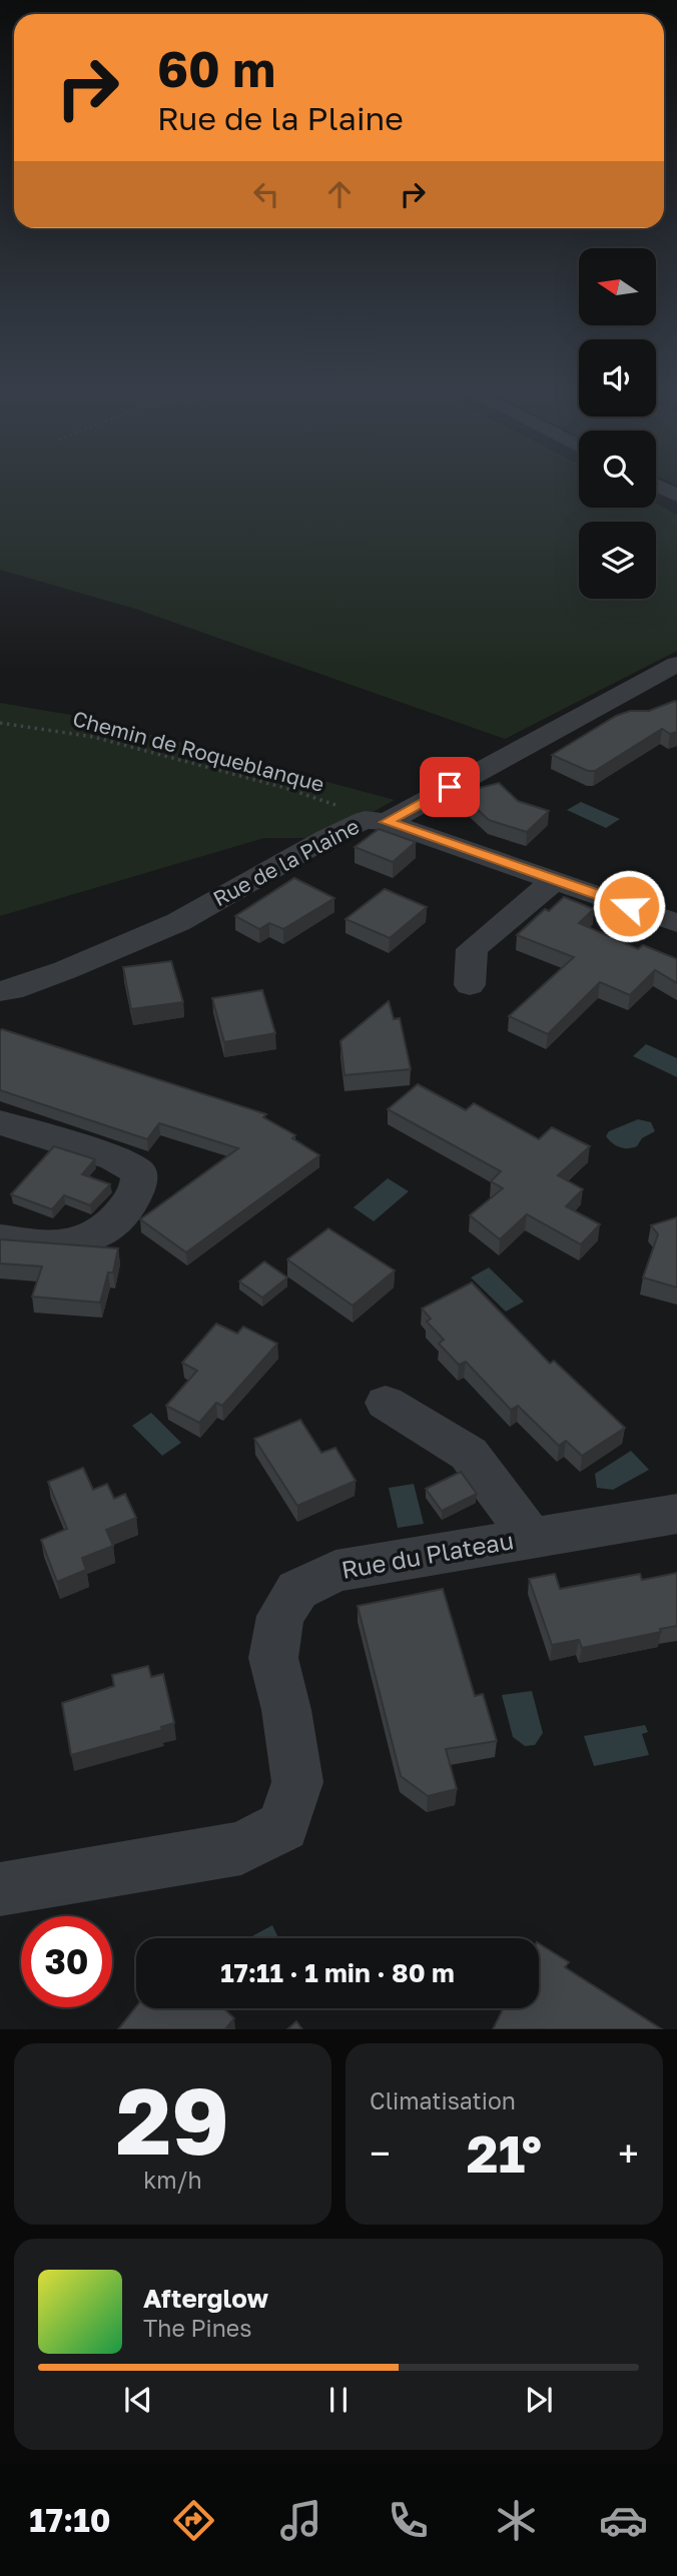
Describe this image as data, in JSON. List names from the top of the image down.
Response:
{
  "streets": {
    "street": ["Rue de la Plaine", "Rue du Plateau"],
    "path": ["Chemin de Roqueblanque"]
  },
  "crossings": [
    ["Chemin de Roqueblanque", "Rue de la Plaine"]
  ],
  "north": "left",
  "page": {
    "turn": ["60 m", "Rue de la Plaine"],
    "limit": "30",
    "trip": "17:11 · 1 min · 80 m",
    "tile": [
      ["29", "km/h"],
      "Climatisation"
    ],
    "heat": ["−", "21°", "+"],
    "song": ["Afterglow", "The Pines"],
    "tabs": "17:10"
  }
}
